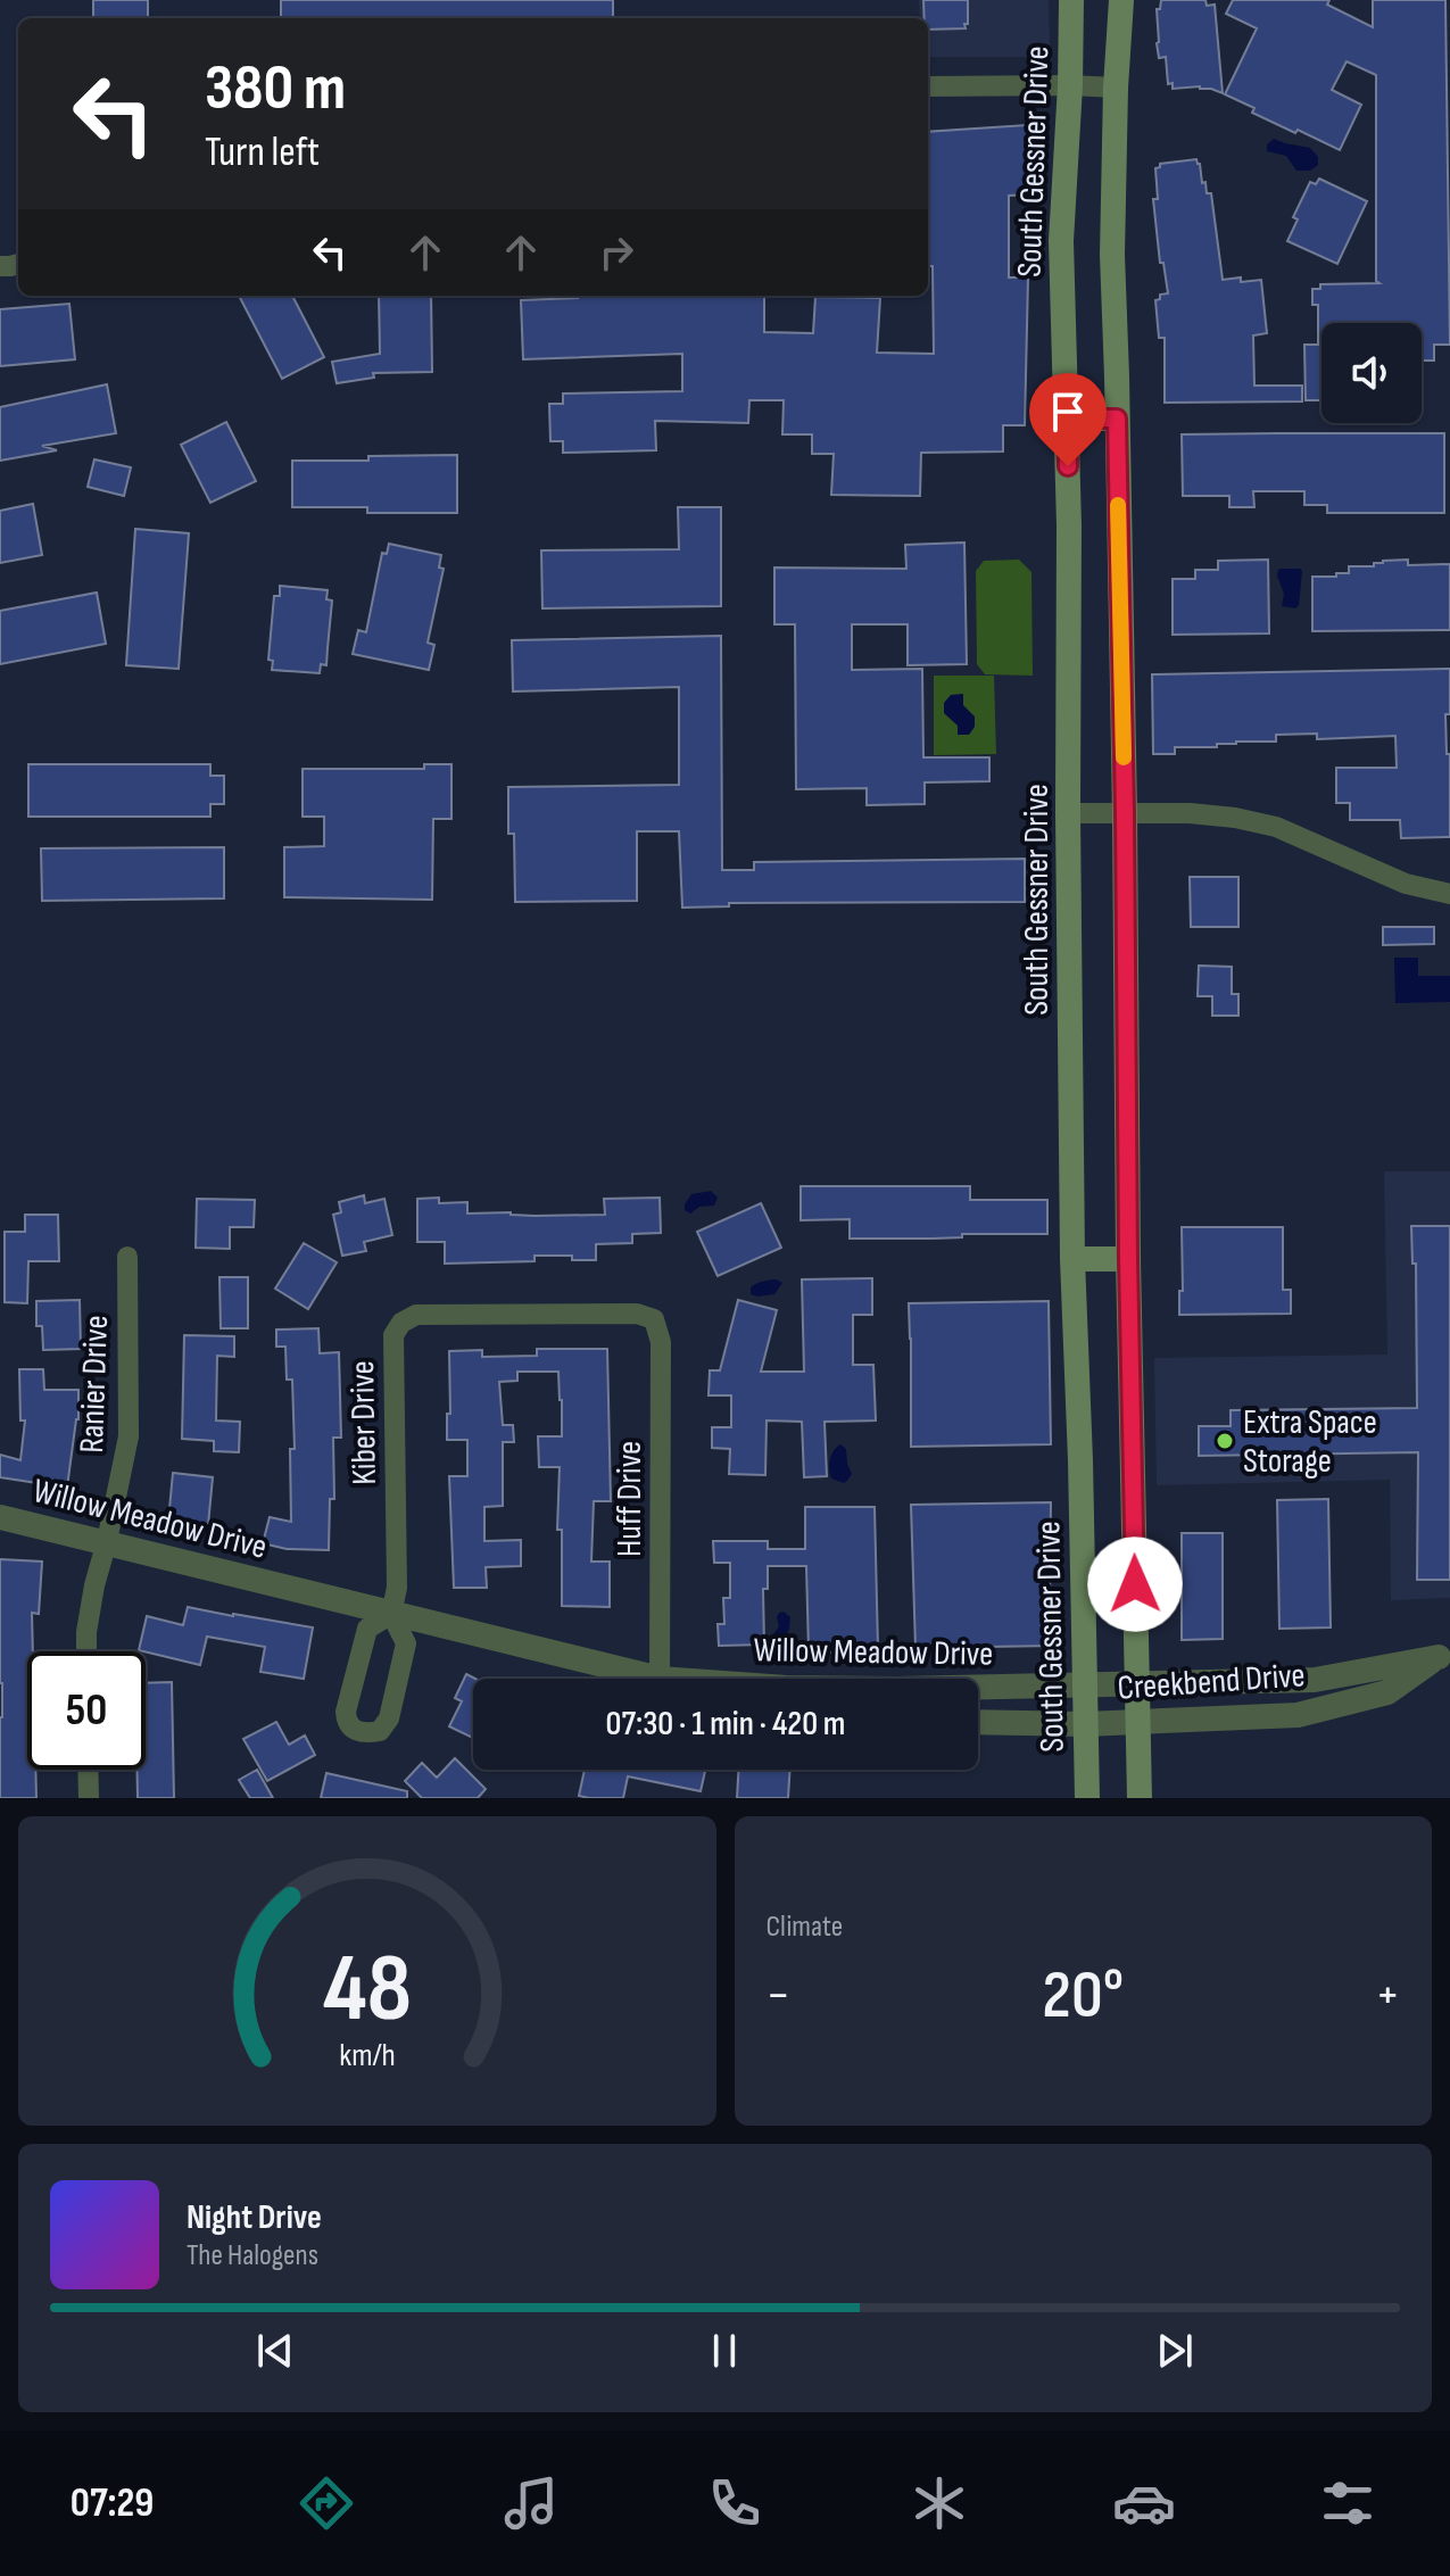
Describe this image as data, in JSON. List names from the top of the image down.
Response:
{
  "streets": {
    "main road": ["South Gessner Drive"],
    "street": [
      "Ranier Drive",
      "Kiber Drive",
      "Huff Drive",
      "Willow Meadow Drive",
      "Creekbend Drive"
    ]
  },
  "crossings": [
    ["South Gessner Drive", "Willow Meadow Drive"],
    ["South Gessner Drive", "Creekbend Drive"],
    ["Ranier Drive", "Willow Meadow Drive"],
    ["Kiber Drive", "Huff Drive"],
    ["Kiber Drive", "Willow Meadow Drive"],
    ["Huff Drive", "Willow Meadow Drive"],
    ["Willow Meadow Drive", "Creekbend Drive"]
  ],
  "places": ["Extra Space Storage"],
  "page": {
    "turn": ["380 m", "Turn left"],
    "limit": "50",
    "trip": "07:30 · 1 min · 420 m",
    "tile": "Climate",
    "heat": ["−", "20°", "+"],
    "song": ["Night Drive", "The Halogens"],
    "tabs": "07:29",
    "gauge": ["48", "km/h"]
  }
}
